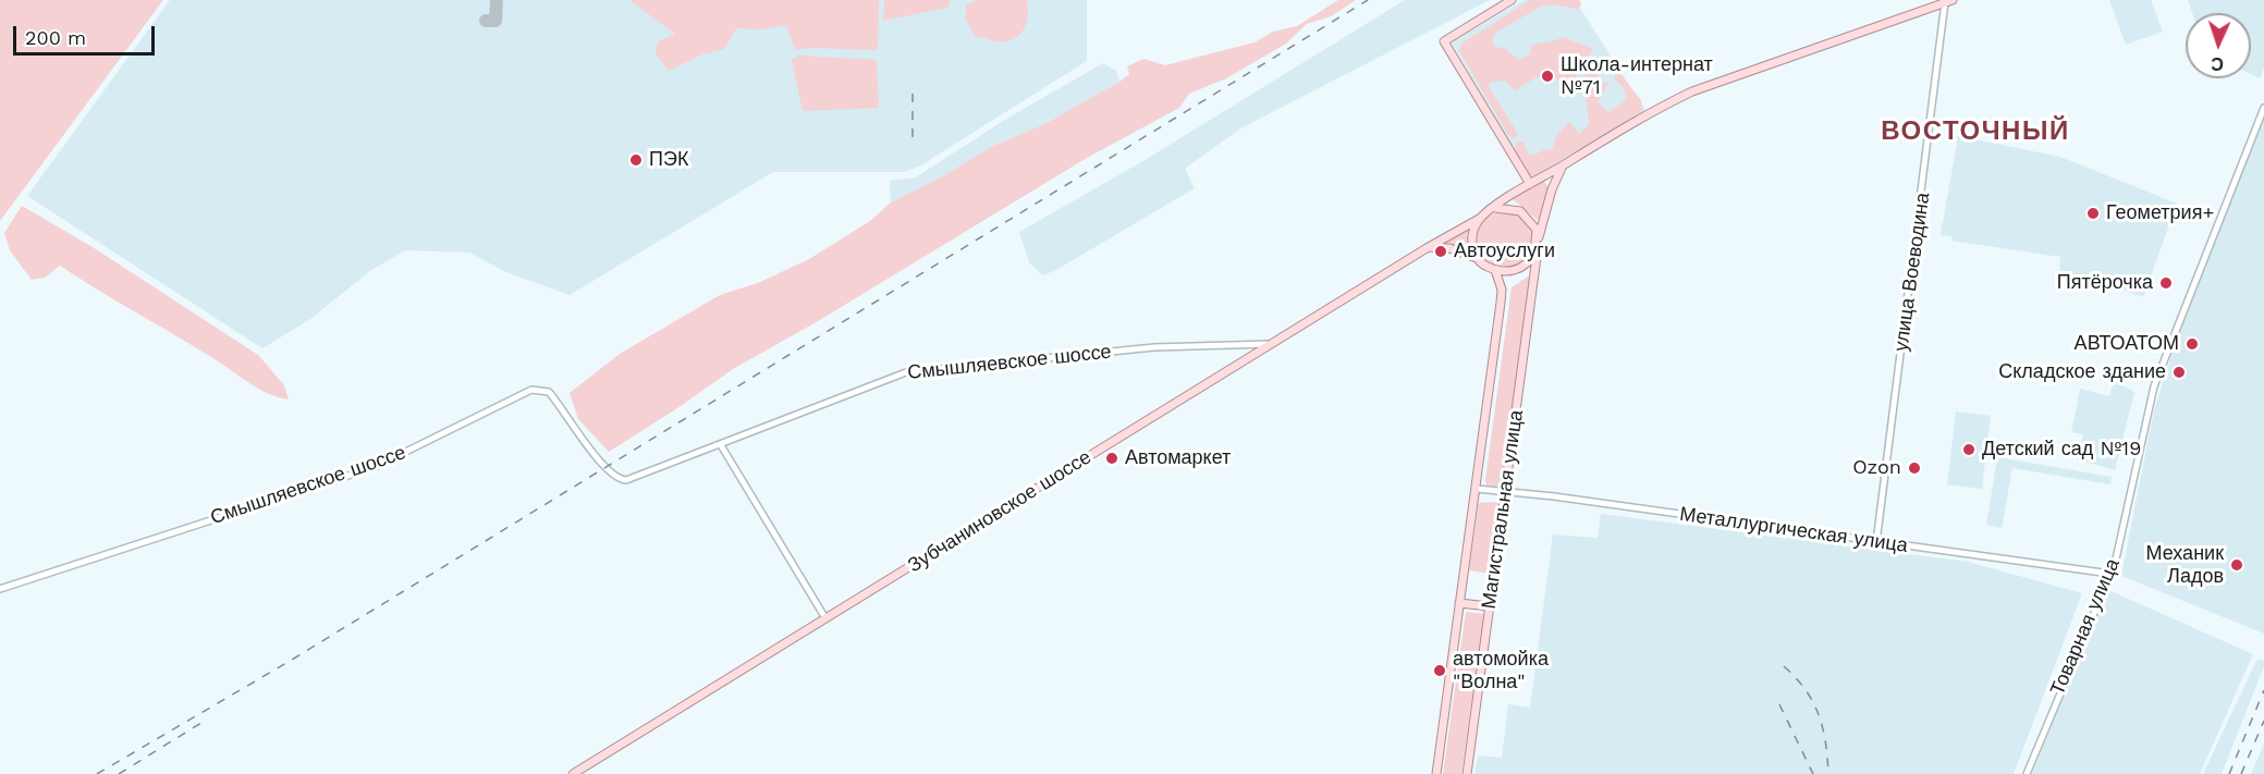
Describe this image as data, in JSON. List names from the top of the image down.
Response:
{
  "streets": {
    "main road": ["Магистральная улица", "Зубчаниновское шоссе"],
    "street": [
      "улица Воеводина",
      "Смышляевское шоссе",
      "Металлургическая улица",
      "Товарная улица"
    ]
  },
  "crossings": [
    ["улица Воеводина", "Металлургическая улица"],
    ["Смышляевское шоссе", "Зубчаниновское шоссе"],
    ["Магистральная улица", "Зубчаниновское шоссе"],
    ["Магистральная улица", "Металлургическая улица"],
    ["Металлургическая улица", "Товарная улица"]
  ],
  "districts": ["ВОСТОЧНЫЙ"],
  "places": [
    "Школа-интернат №71",
    "ПЭК",
    "Геометрия+",
    "Автоуслуги",
    "Пятёрочка",
    "АВТОАТОМ",
    "Складское здание",
    "Детский сад №19",
    "Автомаркет",
    "Ozon",
    "Механик Ладов",
    "автомойка \"Волна\""
  ],
  "scale_bar": "200 m",
  "north": "bottom"
}
